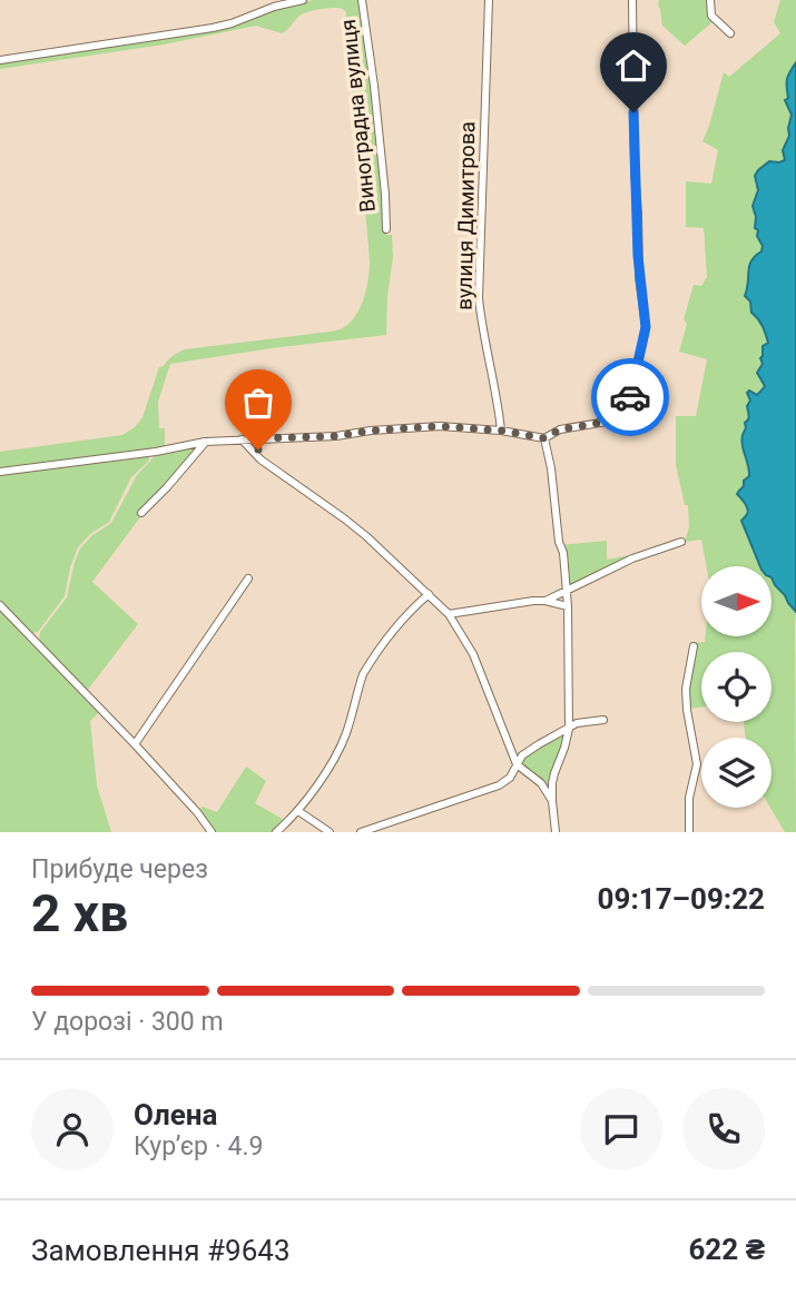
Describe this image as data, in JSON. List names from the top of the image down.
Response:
{
  "streets": {
    "street": ["Виноградна вулиця", "вулиця Димитрова"]
  },
  "north": "right",
  "page": {
    "heading": ["2 хв", "Прибуде через", "09:17–09:22"],
    "panel": [
      "Олена",
      "Кур’єр · 4.9",
      "Замовлення #9643",
      "622 ₴"
    ],
    "bar": "У дорозі · 300 m"
  }
}
